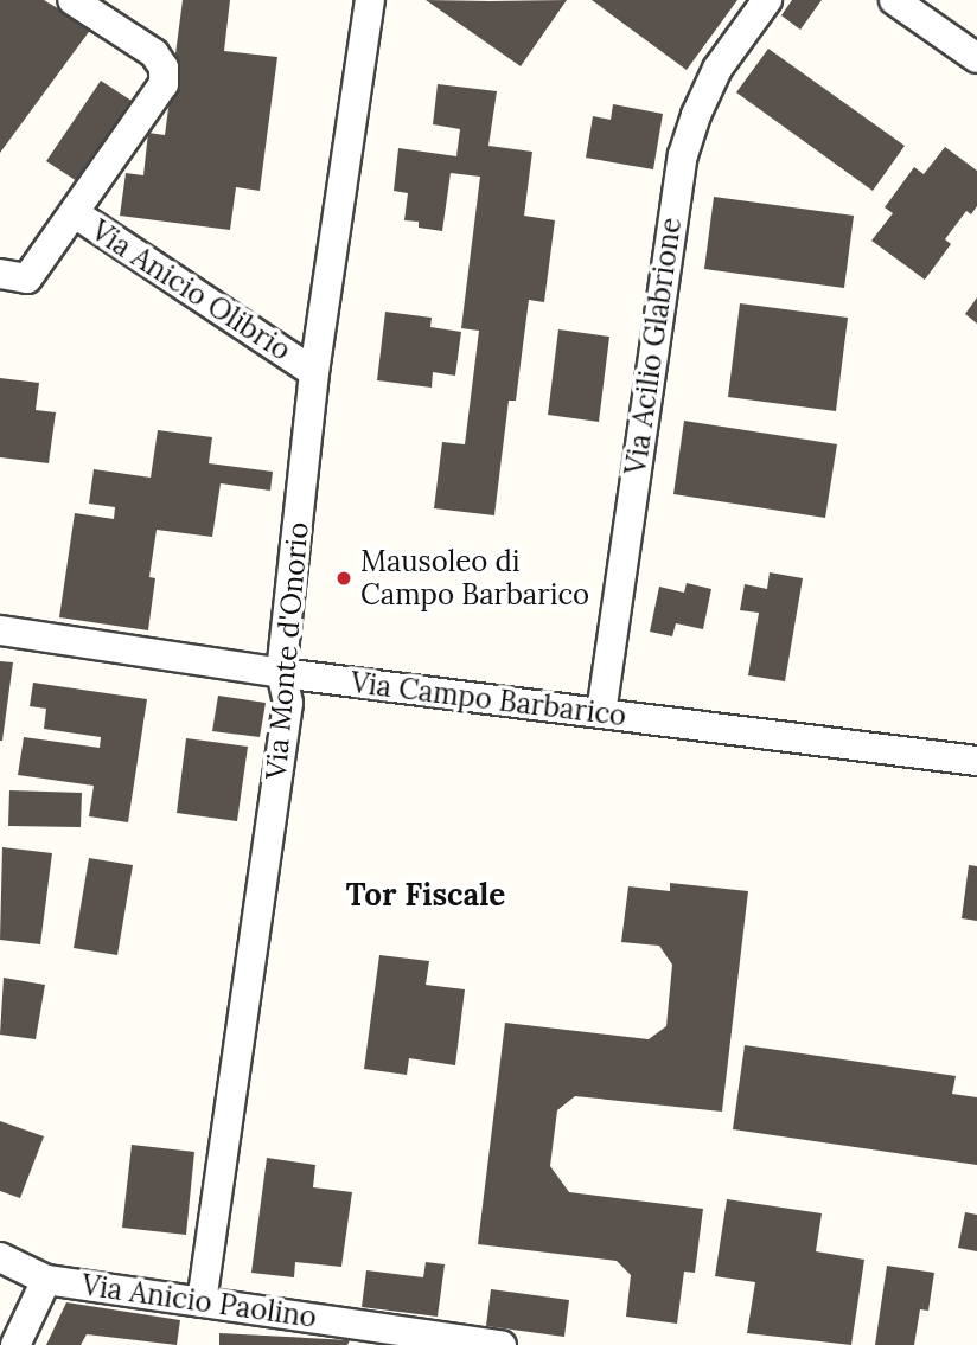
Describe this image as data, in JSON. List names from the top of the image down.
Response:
{
  "streets": {
    "street": [
      "Via Anicio Olibrio",
      "Via Acilio Glabrione",
      "Via Monte d'Onorio",
      "Via Campo Barbarico",
      "Via Anicio Paolino"
    ]
  },
  "crossings": [
    ["Via Anicio Olibrio", "Via Monte d'Onorio"],
    ["Via Acilio Glabrione", "Via Campo Barbarico"],
    ["Via Monte d'Onorio", "Via Campo Barbarico"],
    ["Via Monte d'Onorio", "Via Anicio Paolino"]
  ],
  "districts": ["Tor Fiscale"],
  "places": ["Mausoleo di Campo Barbarico"]
}
